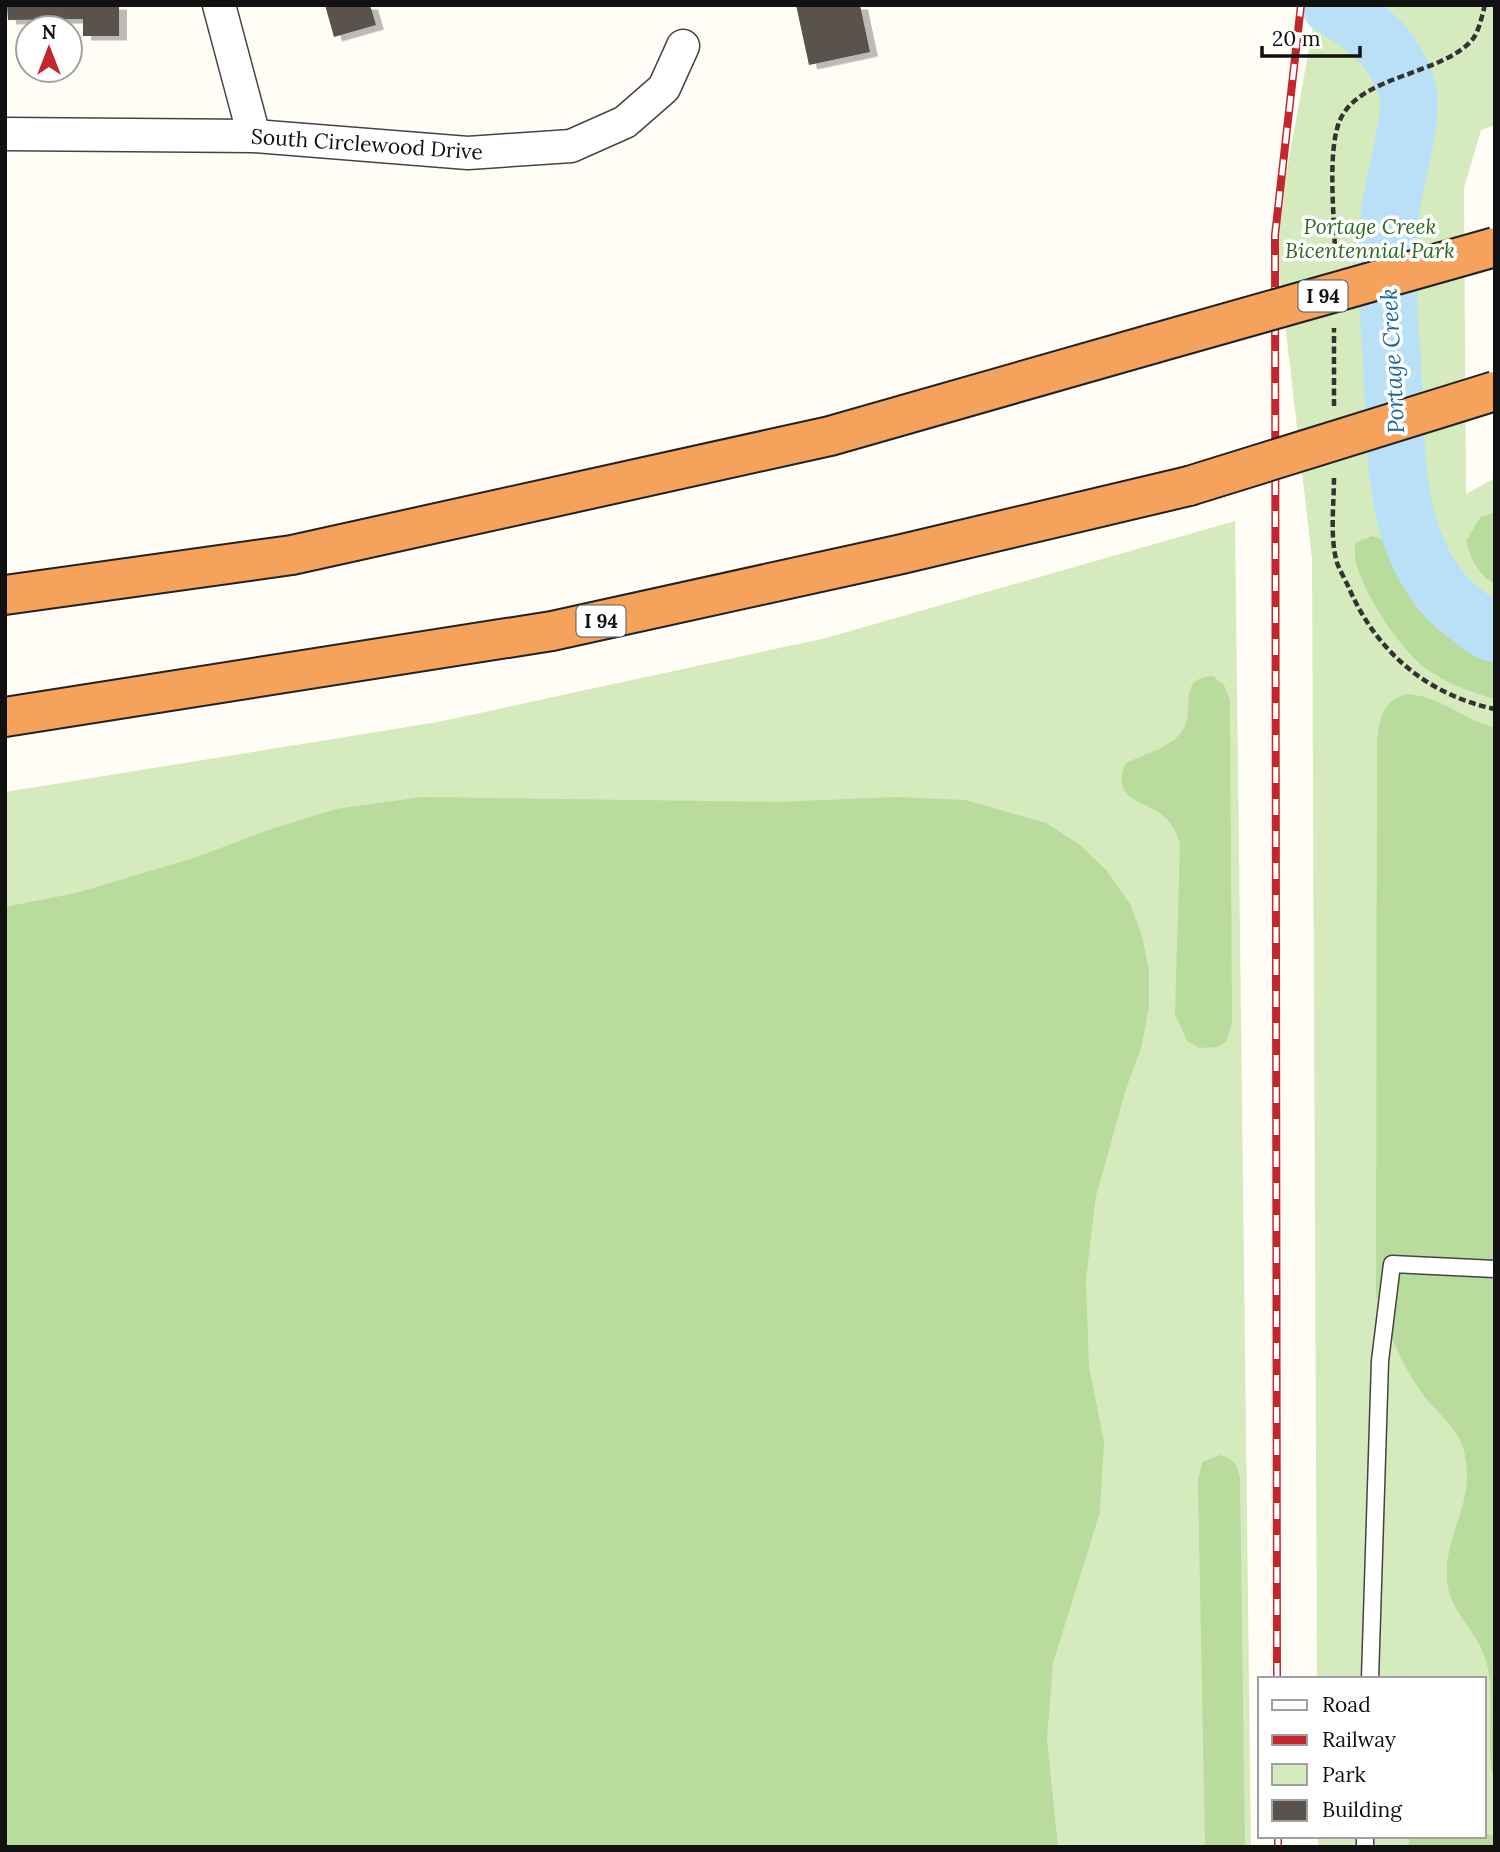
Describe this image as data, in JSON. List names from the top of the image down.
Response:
{
  "streets": {
    "highway": ["I 94"],
    "street": ["South Circlewood Drive"]
  },
  "water": ["Portage Creek"],
  "parks": ["Portage Creek Bicentennial Park"],
  "legend": [
    "Road",
    "Railway",
    "Park",
    "Building"
  ],
  "scale_bar": "20 m",
  "north": "top"
}
